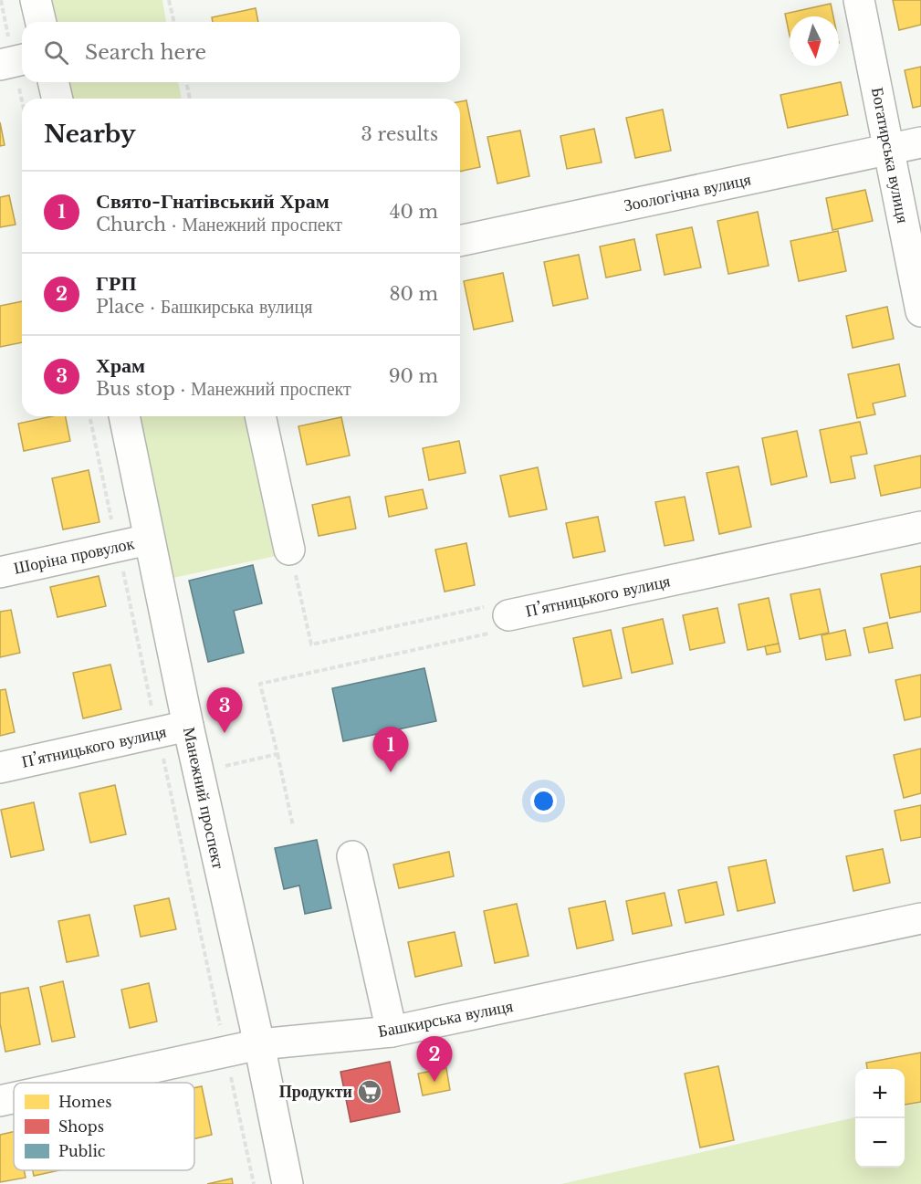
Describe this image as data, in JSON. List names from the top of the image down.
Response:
{
  "streets": {
    "street": [
      "Богатирська вулиця",
      "Зоологічна вулиця",
      "Шоріна провулок",
      "П’ятницького вулиця",
      "Манежний проспект",
      "Башкирська вулиця"
    ]
  },
  "crossings": [
    ["Богатирська вулиця", "Зоологічна вулиця"],
    ["Шоріна провулок", "Манежний проспект"],
    ["П’ятницького вулиця", "Манежний проспект"],
    ["Манежний проспект", "Башкирська вулиця"]
  ],
  "places": {
    "supermarket": ["Продукти"]
  },
  "legend": ["Homes", "Shops", "Public"],
  "north": "bottom",
  "page": {
    "search": "Search here",
    "heading": ["Nearby", "3 results"],
    "list": [
      {
        "mark": "1",
        "name": "Свято-Гнатівський Храм",
        "note": "Church · Манежний проспект",
        "value": "40 m"
      },
      {
        "mark": "2",
        "name": "ГРП",
        "note": "Place · Башкирська вулиця",
        "value": "80 m"
      },
      {
        "mark": "3",
        "name": "Храм",
        "note": "Bus stop · Манежний проспект",
        "value": "90 m"
      }
    ],
    "pins": ["3", "1", "2"],
    "map_buttons": ["+", "−"]
  }
}
